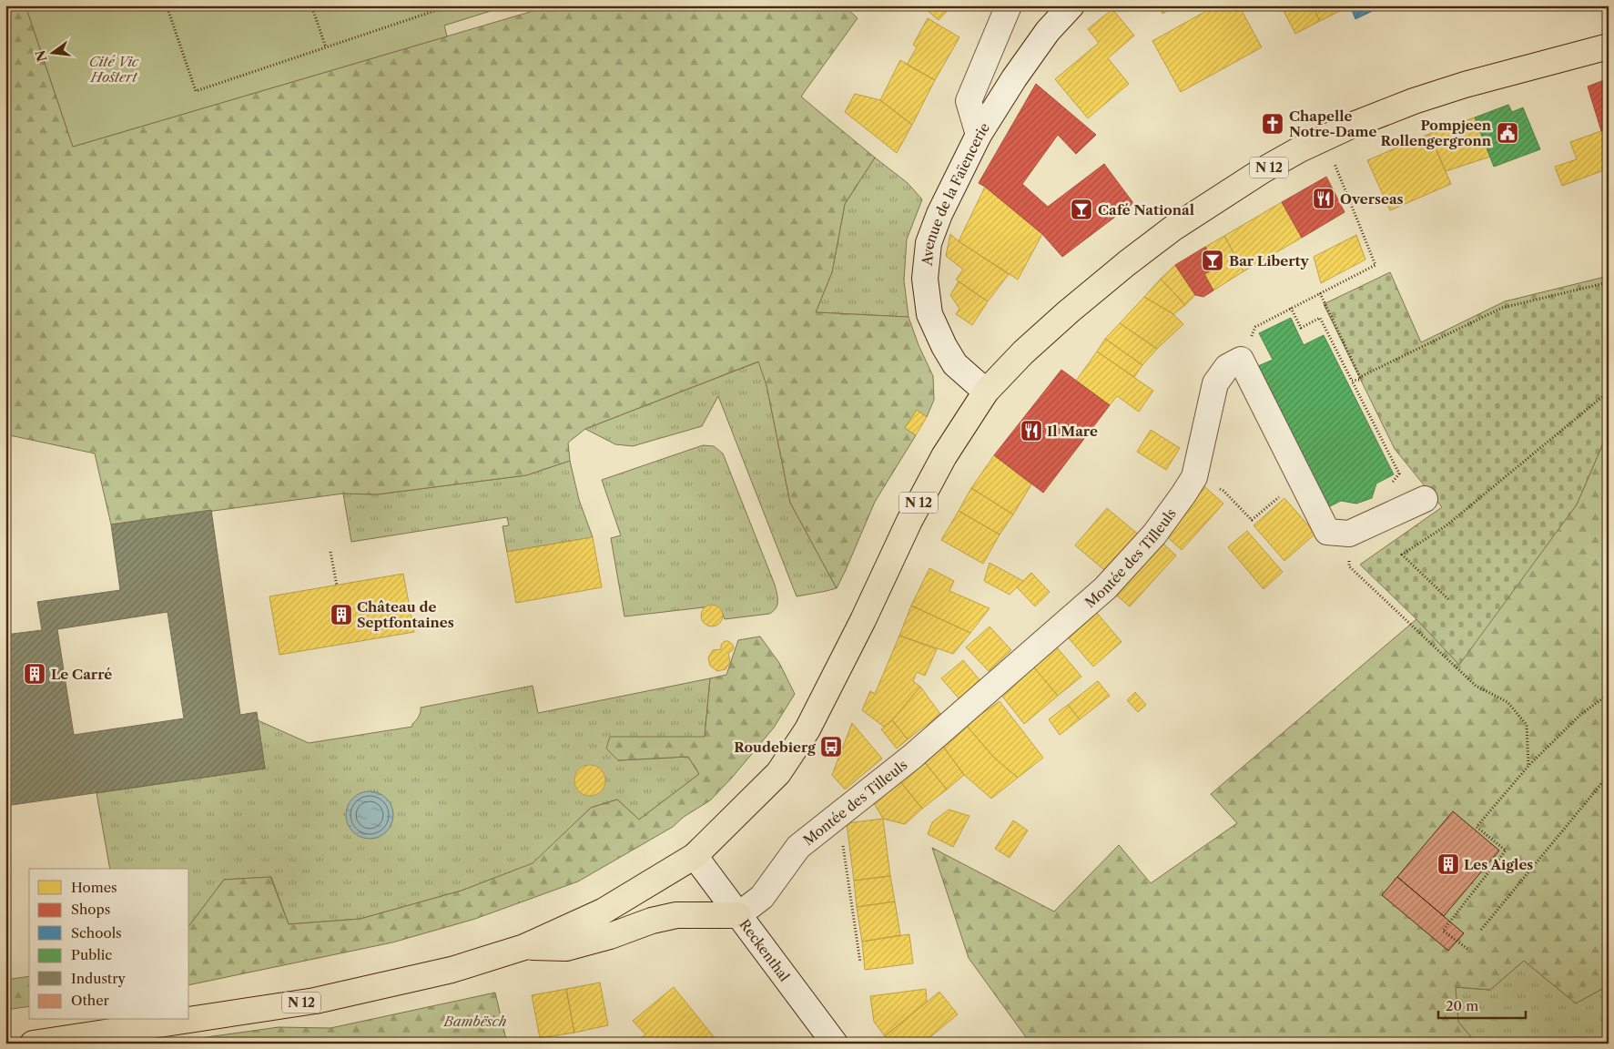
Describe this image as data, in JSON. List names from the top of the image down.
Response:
{
  "streets": {
    "main road": ["N 12"],
    "street": ["Avenue de la Faïencerie", "Montée des Tilleuls", "Reckenthal"]
  },
  "crossings": [
    ["N 12", "Avenue de la Faïencerie"],
    ["N 12", "Montée des Tilleuls"],
    ["N 12", "Reckenthal"],
    ["Montée des Tilleuls", "Reckenthal"]
  ],
  "parks": ["Cité Vic Hostert", "Bambësch"],
  "places": {
    "church": ["Chapelle Notre-Dame"],
    "public building": ["Pompjeen Rollengergronn"],
    "restaurant": ["Overseas", "Il Mare"],
    "bar": ["Café National", "Bar Liberty"],
    "building": ["Château de Septfontaines", "Le Carré", "Les Aigles"],
    "bus stop": ["Roudebierg"]
  },
  "legend": [
    "Homes",
    "Shops",
    "Schools",
    "Public",
    "Industry",
    "Other"
  ],
  "scale_bar": "20 m",
  "north": "left"
}
